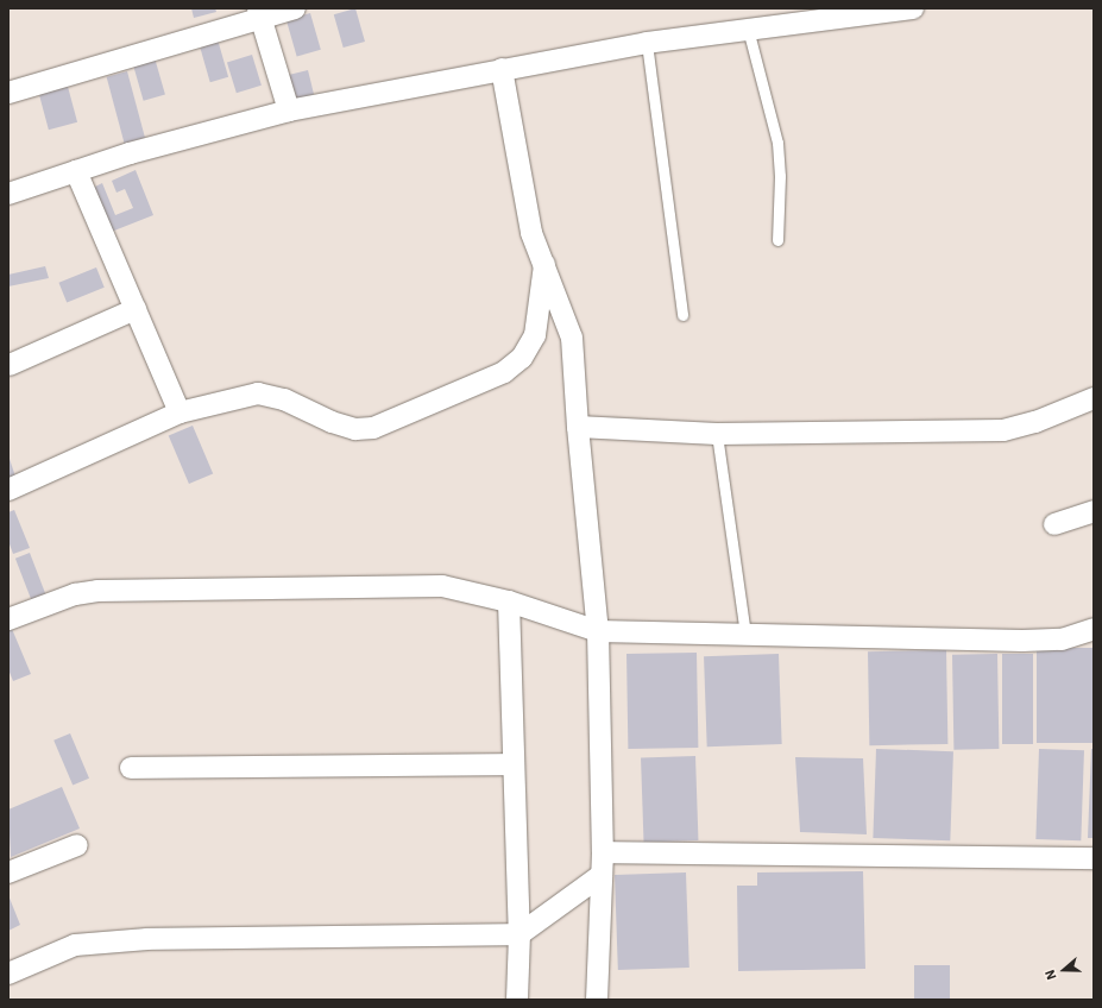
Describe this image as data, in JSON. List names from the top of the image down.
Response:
{
  "north": "left"
}
